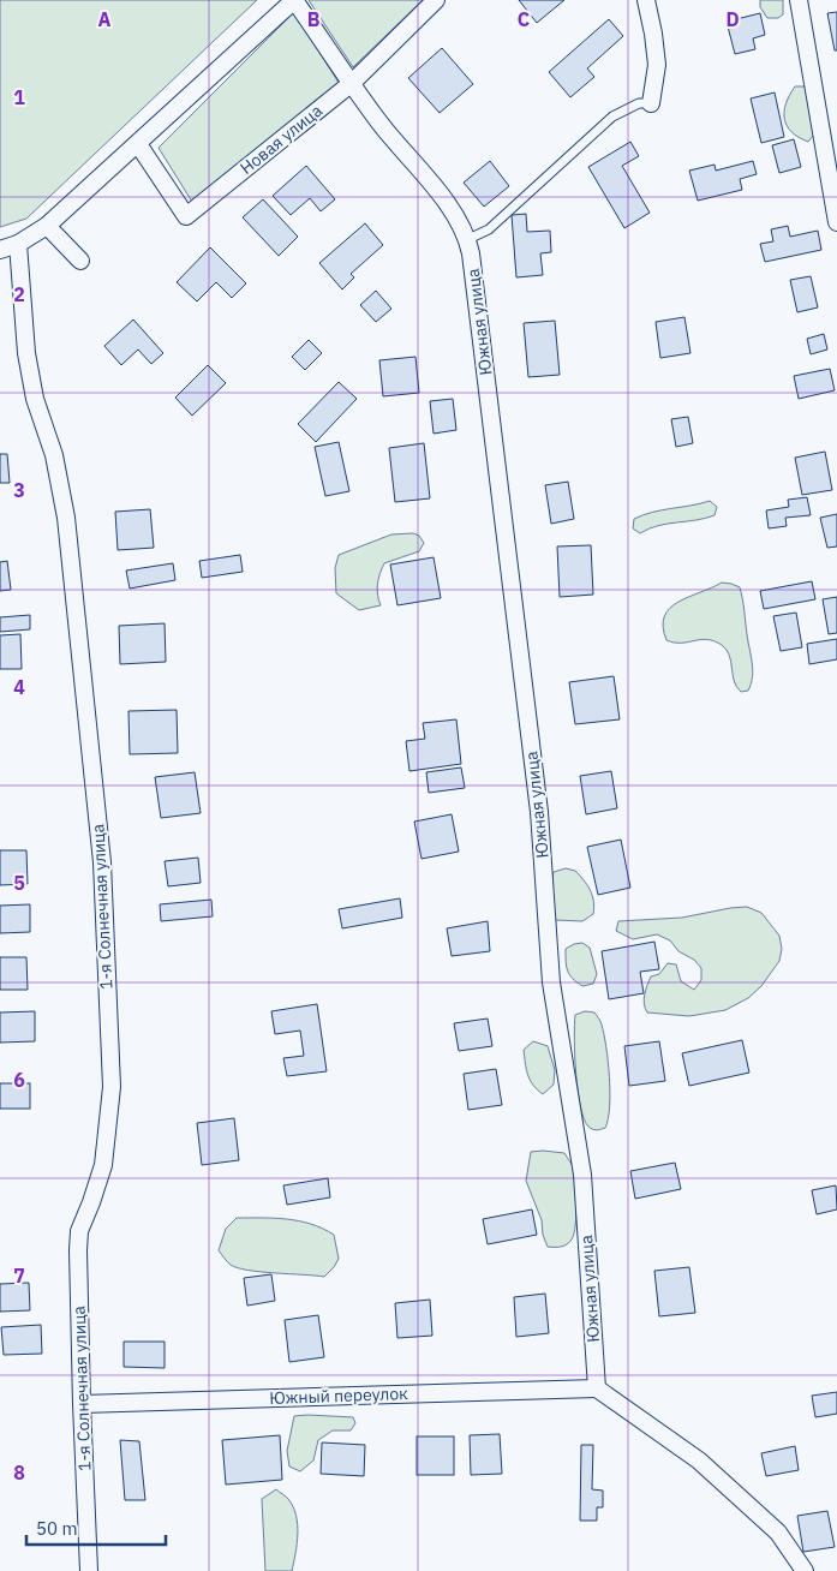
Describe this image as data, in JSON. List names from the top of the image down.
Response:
{
  "streets": {
    "street": [
      "Новая улица",
      "Южная улица",
      "1-я Солнечная улица",
      "Южный переулок"
    ]
  },
  "crossings": [
    ["Новая улица", "Южная улица"],
    ["Южная улица", "Южный переулок"],
    ["1-я Солнечная улица", "Южный переулок"]
  ],
  "scale_bar": "50 m",
  "grid": {
    "columns": [
      "A",
      "B",
      "C",
      "D"
    ],
    "rows": [
      "1",
      "2",
      "3",
      "4",
      "5",
      "6",
      "7",
      "8"
    ]
  }
}
